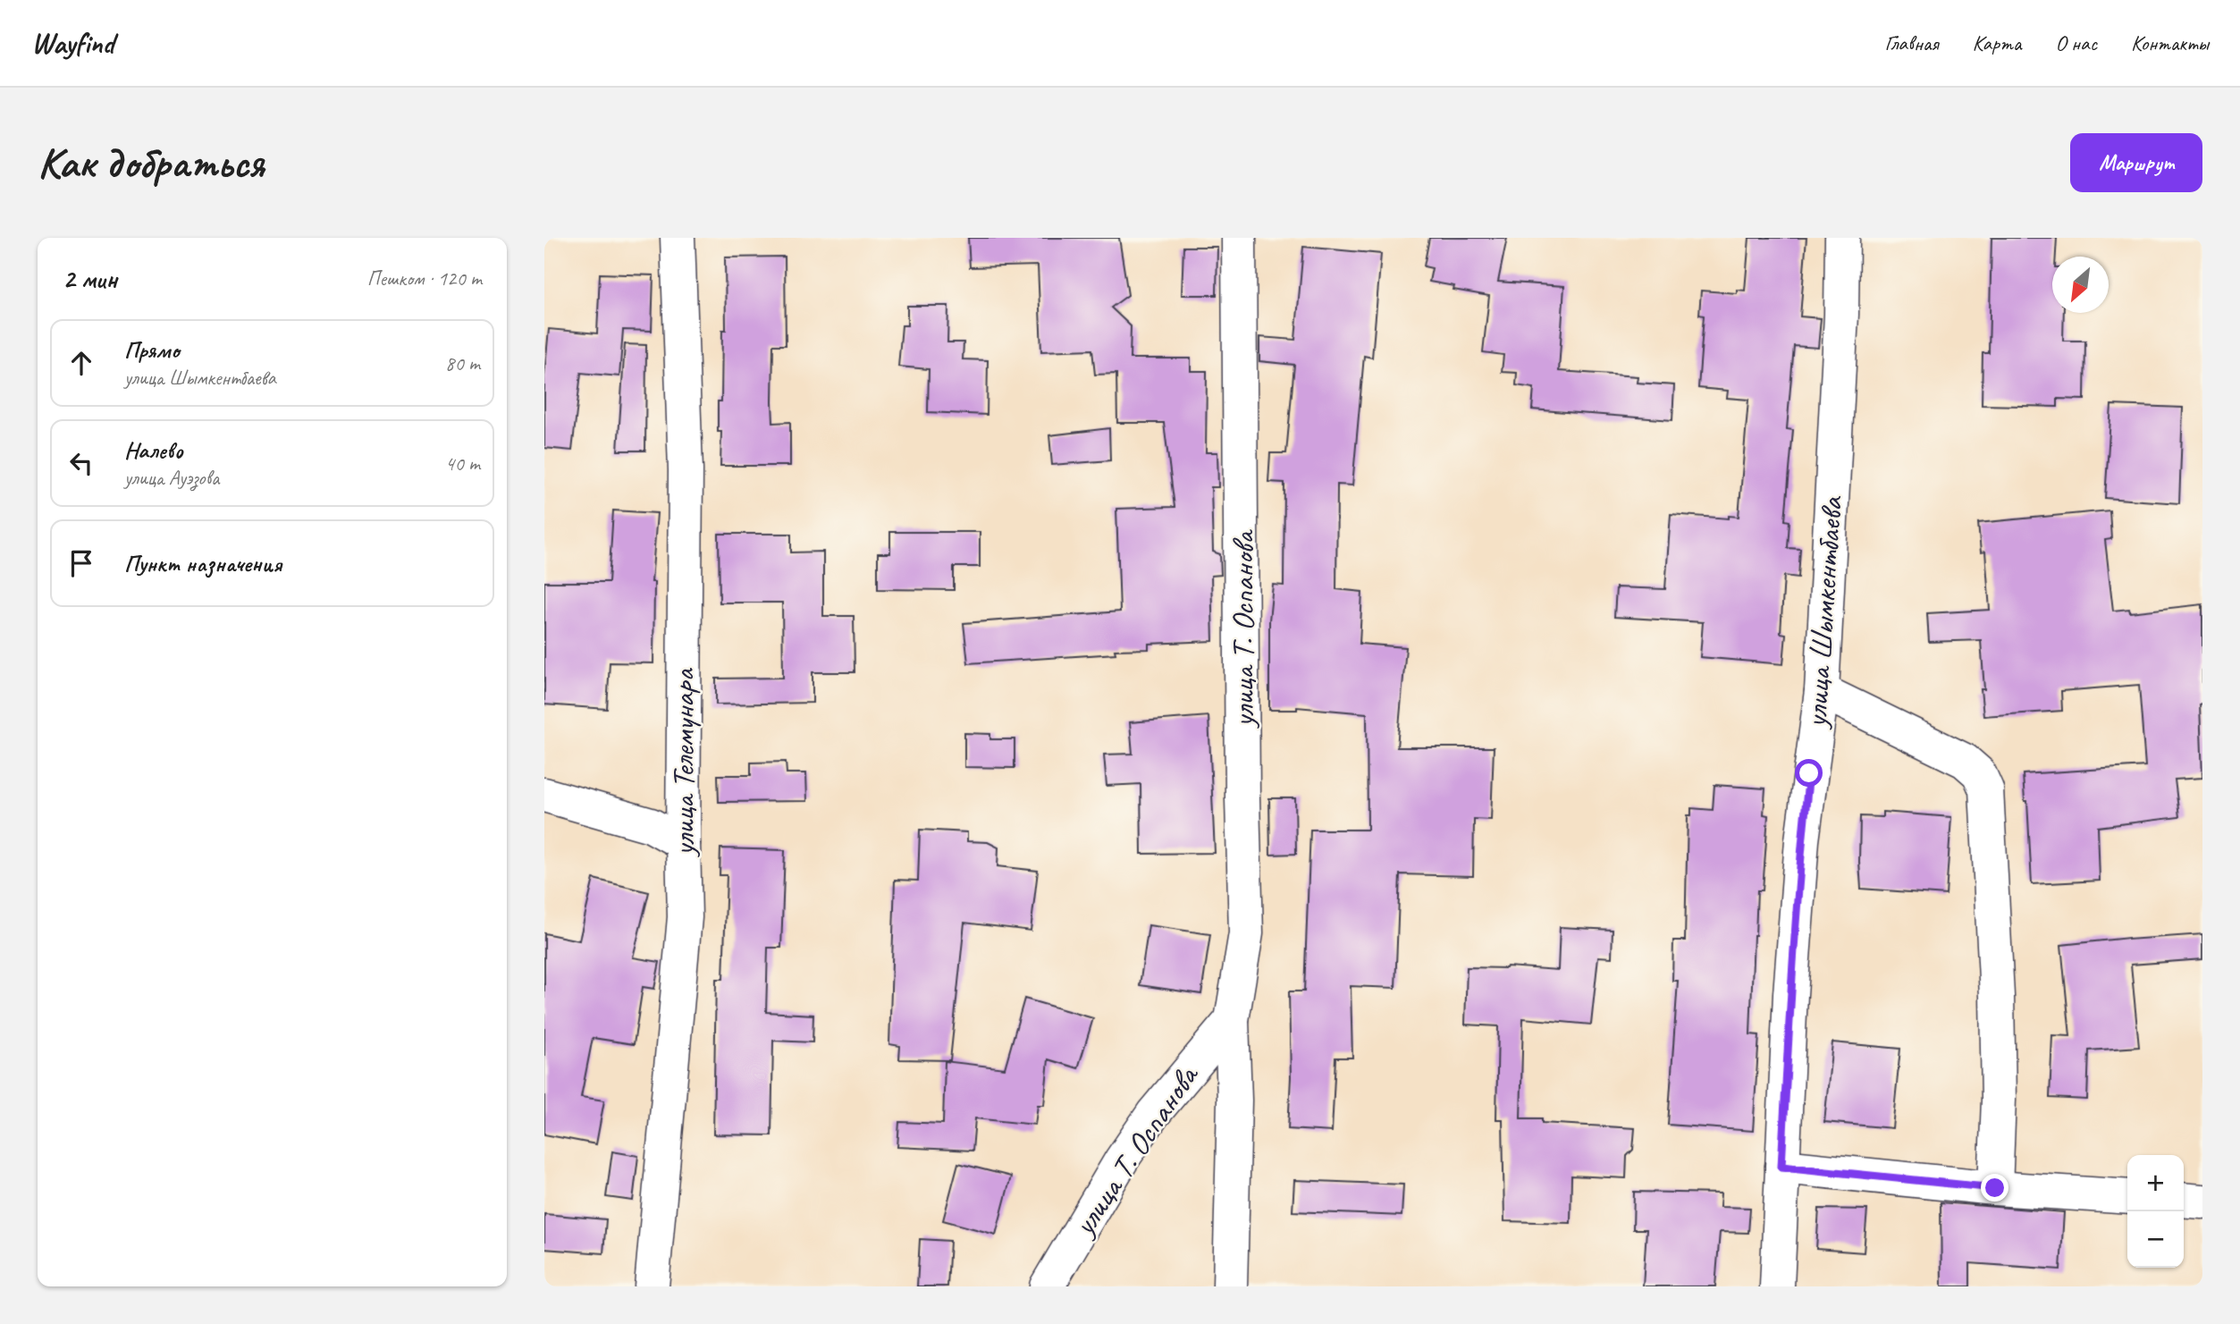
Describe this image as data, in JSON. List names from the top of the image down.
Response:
{
  "streets": {
    "street": ["улица Шымкентбаева", "улица Т. Оспанова", "улица Телемунара"]
  },
  "north": "bottom left",
  "page": {
    "header": "Wayfind",
    "nav": [
      "Главная",
      "Карта",
      "О нас",
      "Контакты"
    ],
    "buttons": "Маршрут",
    "title": "Как добраться",
    "heading": ["2 мин", "Пешком · 120 m"],
    "list": [
      ["Прямо", "улица Шымкентбаева", "80 m"],
      ["Налево", "улица Ауэзова", "40 m"],
      "Пункт назначения"
    ],
    "map_buttons": ["+", "−"]
  }
}
